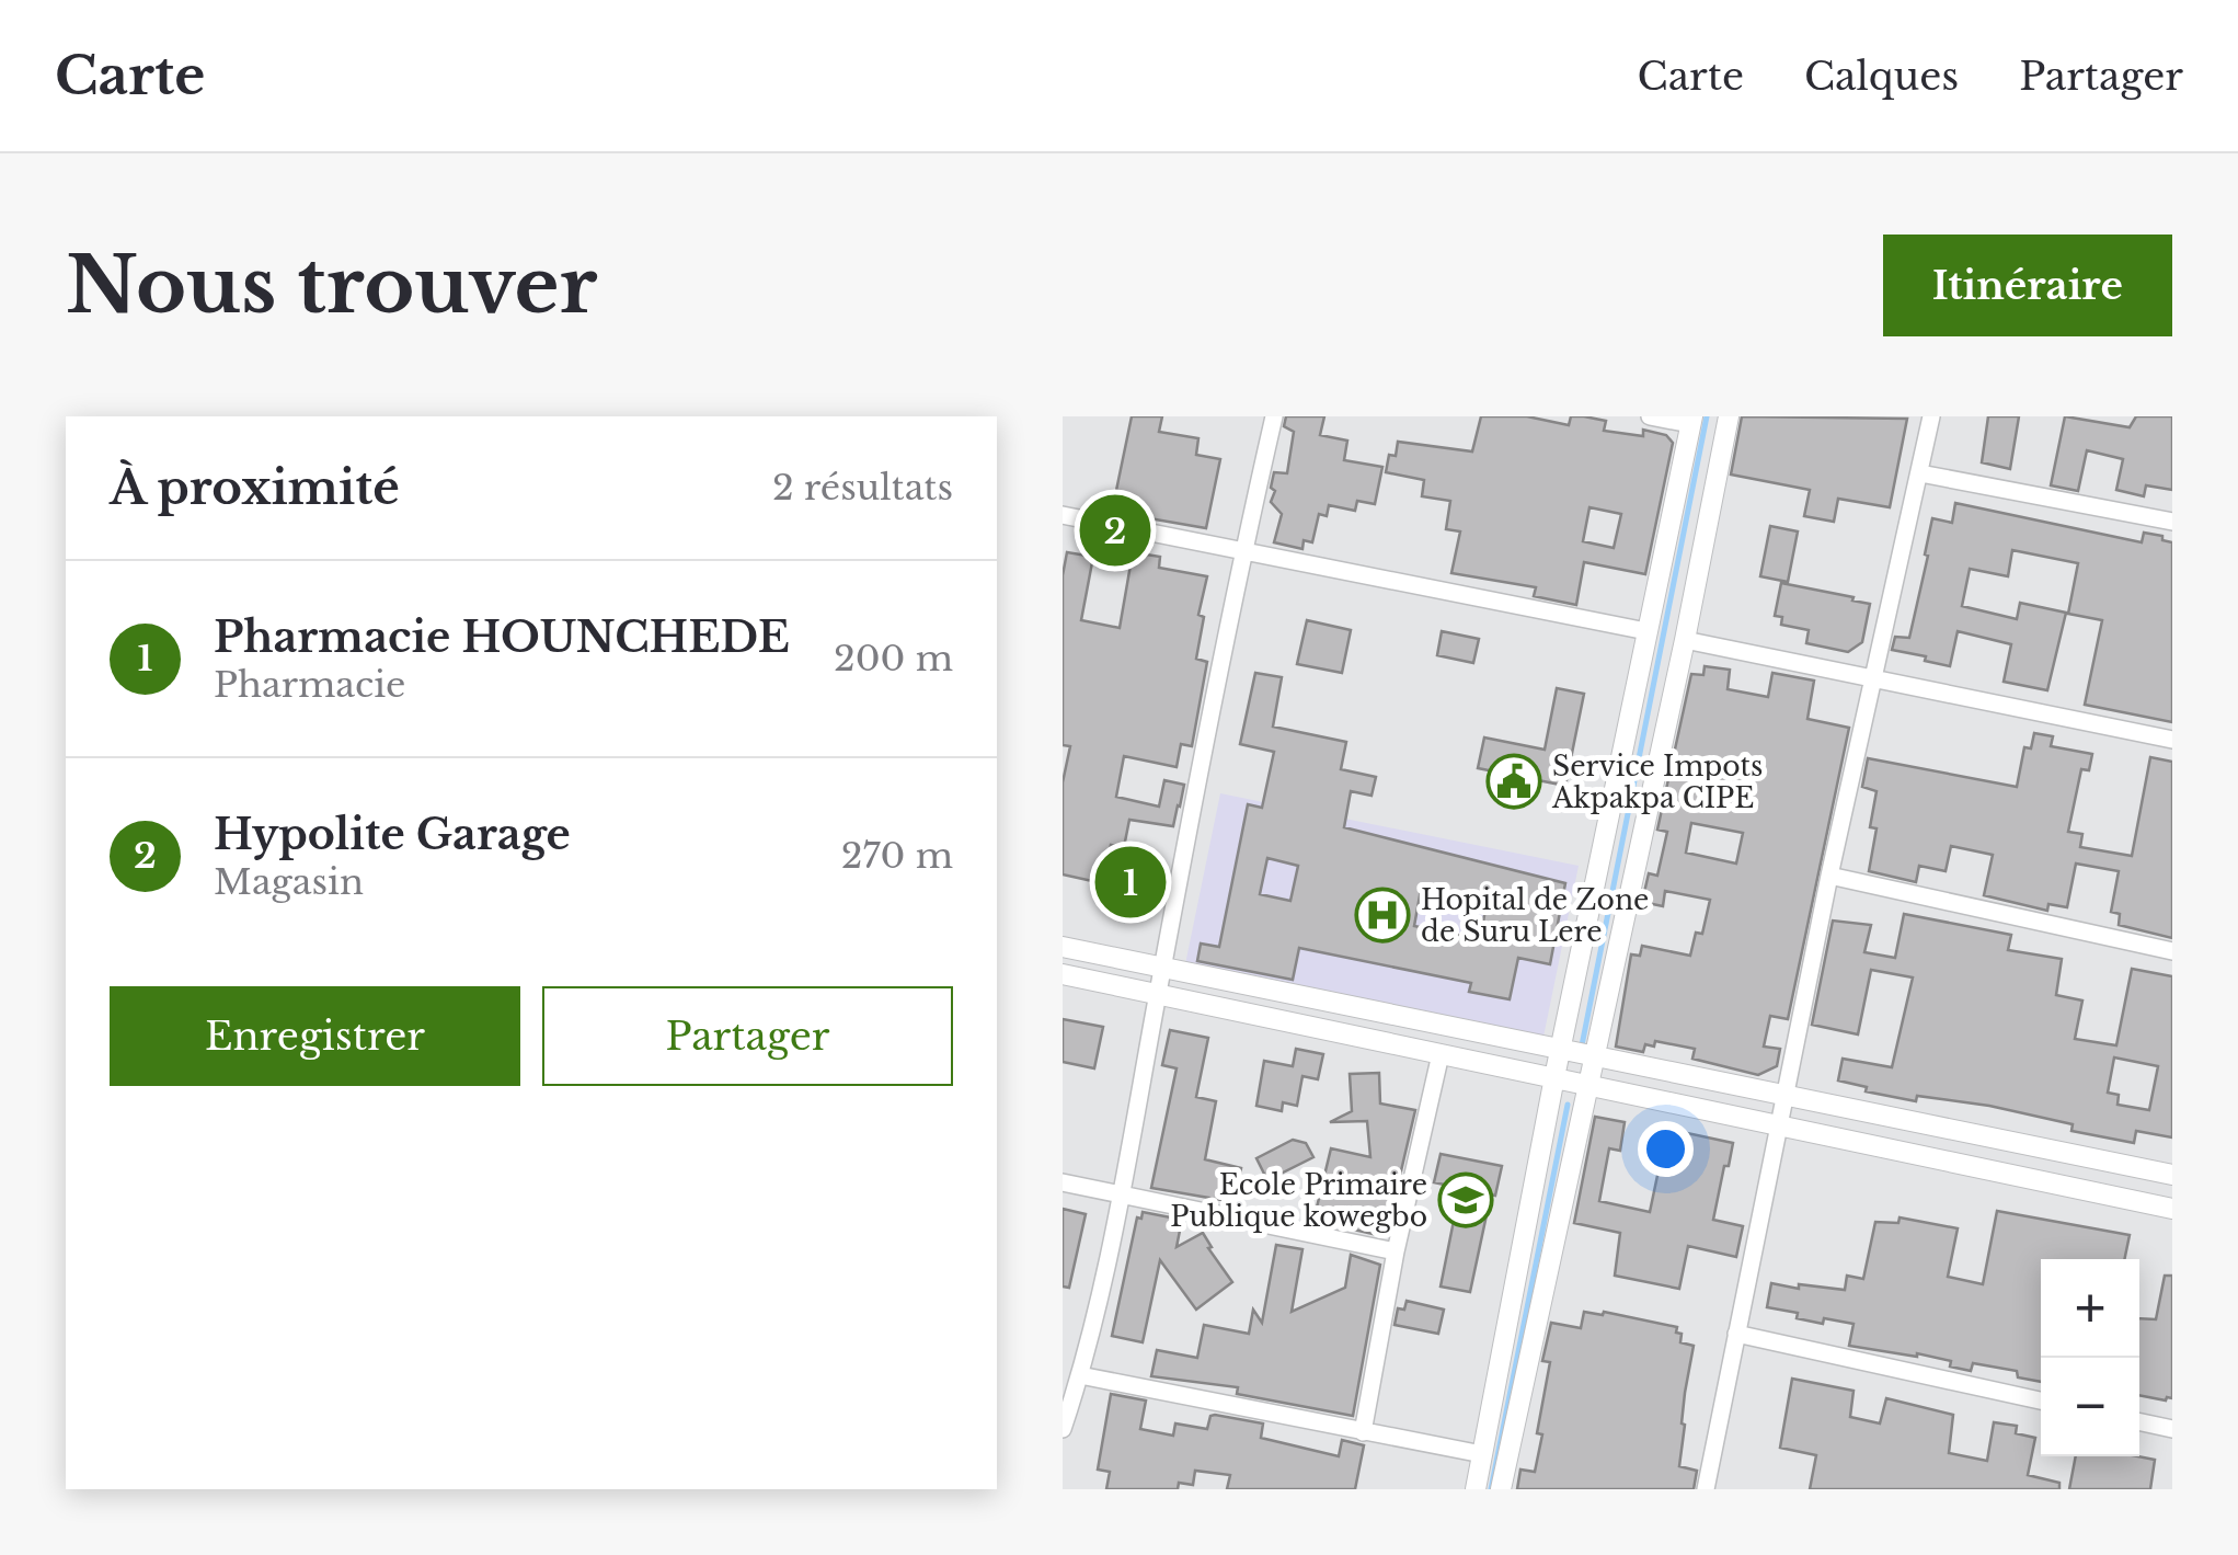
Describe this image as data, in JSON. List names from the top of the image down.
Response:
{
  "places": {
    "public building": ["Service Impots Akpakpa CIPE"],
    "hospital": ["Hopital de Zone de Suru Lere"],
    "school or university": ["Ecole Primaire Publique kowegbo"]
  },
  "page": {
    "header": "Carte",
    "nav": ["Carte", "Calques", "Partager"],
    "buttons": [
      "Itinéraire",
      ["Enregistrer", "Partager"]
    ],
    "title": "Nous trouver",
    "heading": ["À proximité", "2 résultats"],
    "pins": ["2", "1"],
    "list": [
      {
        "mark": "1",
        "name": "Pharmacie HOUNCHEDE",
        "note": "Pharmacie",
        "value": "200 m"
      },
      {
        "mark": "2",
        "name": "Hypolite Garage",
        "note": "Magasin",
        "value": "270 m"
      }
    ],
    "map_buttons": ["+", "−"]
  }
}
